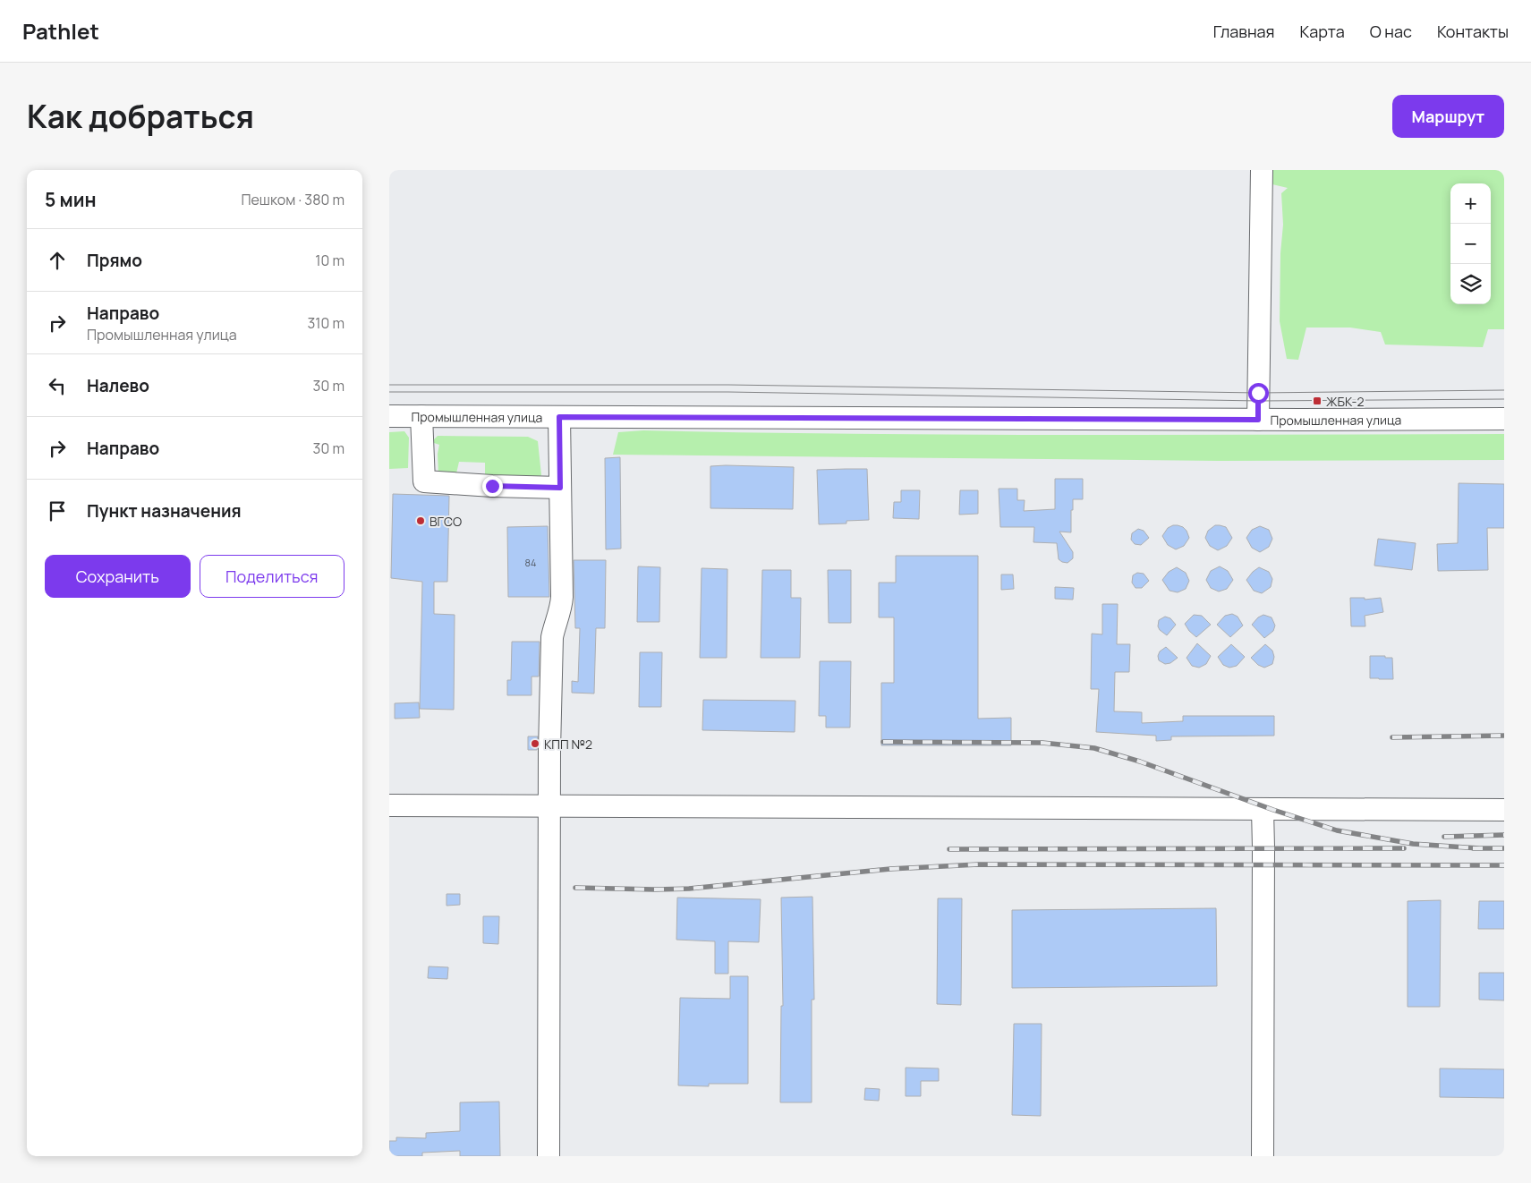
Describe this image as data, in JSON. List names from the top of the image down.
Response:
{
  "streets": {
    "street": ["Промышленная улица"]
  },
  "places": {
    "transit": ["ЖБК-2"],
    "other": ["ВГСО", "КПП №2"]
  },
  "house_numbers": ["84"],
  "page": {
    "header": "Pathlet",
    "nav": [
      "Главная",
      "Карта",
      "О нас",
      "Контакты"
    ],
    "title": "Как добраться",
    "buttons": [
      "Маршрут",
      ["Сохранить", "Поделиться"]
    ],
    "heading": ["5 мин", "Пешком · 380 m"],
    "map_buttons": ["+", "−"],
    "list": [
      ["Прямо", "10 m"],
      ["Направо", "Промышленная улица", "310 m"],
      ["Налево", "30 m"],
      ["Направо", "30 m"],
      "Пункт назначения"
    ]
  }
}
